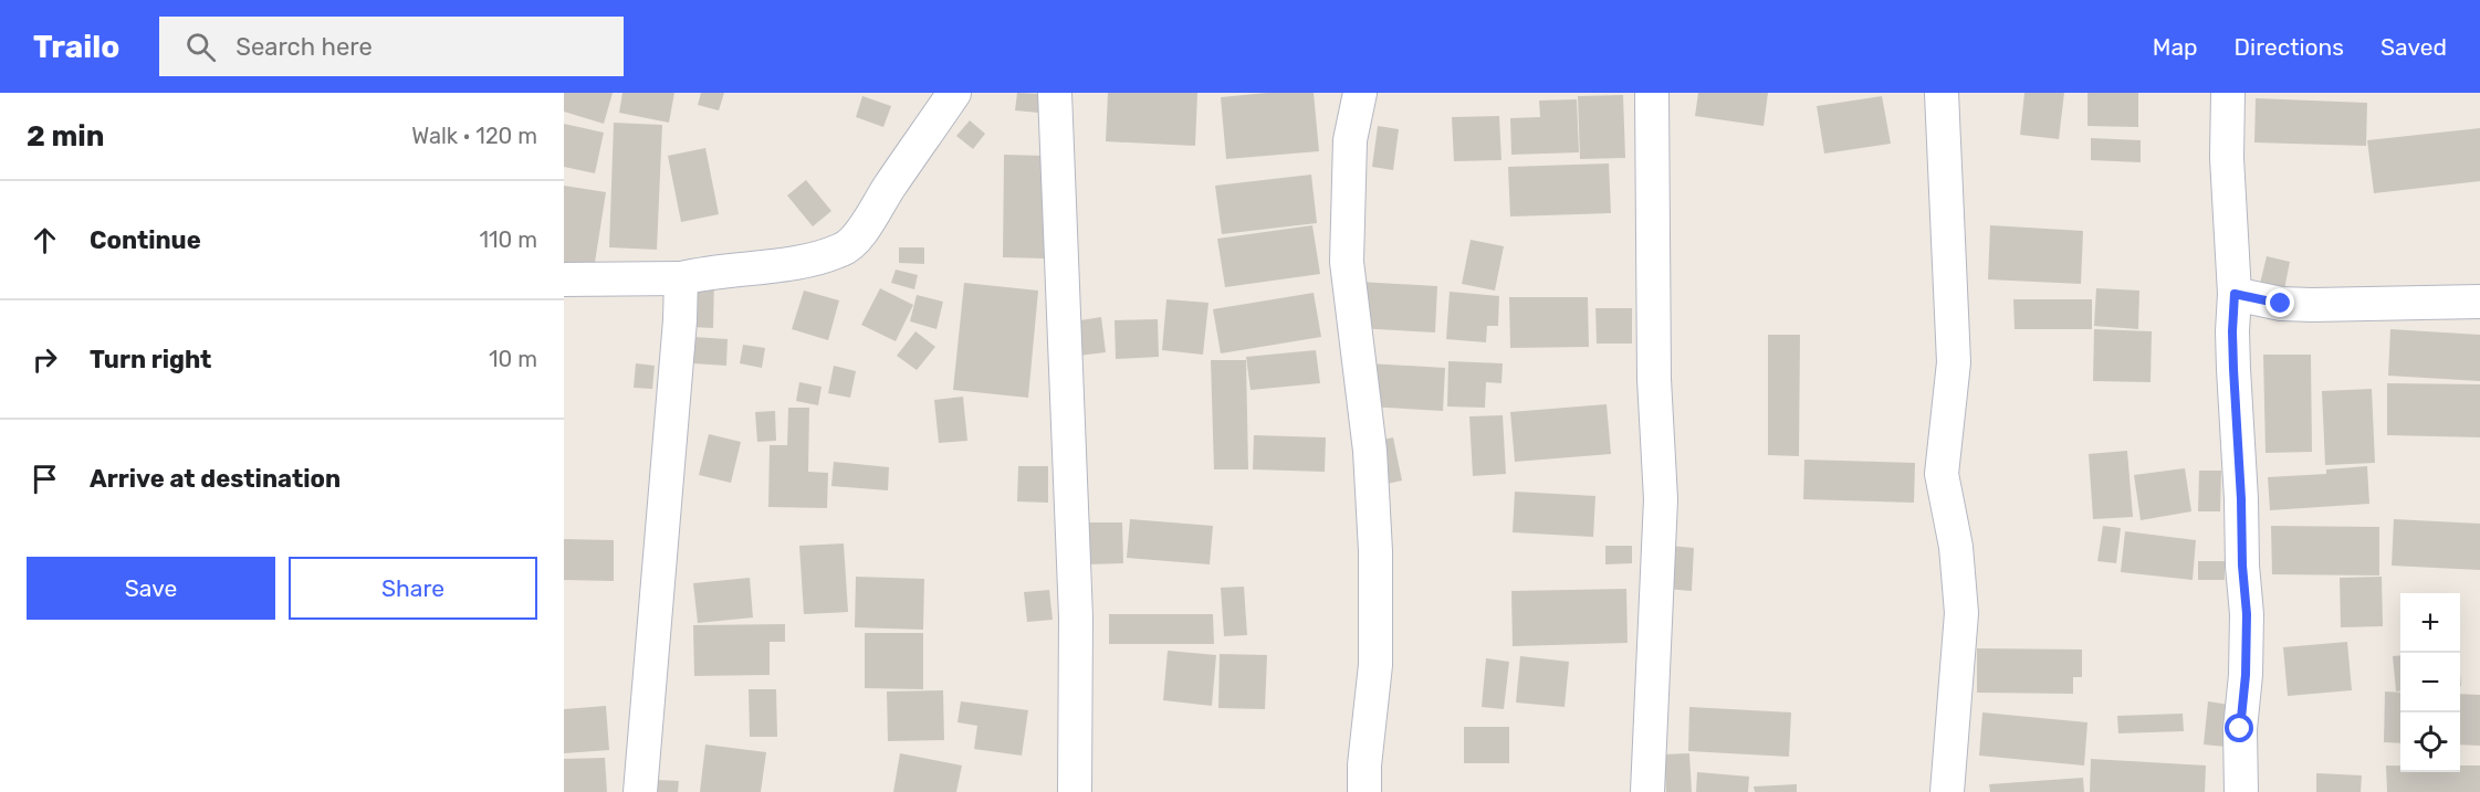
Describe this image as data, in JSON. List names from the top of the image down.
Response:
{
  "page": {
    "header": "Trailo",
    "search": "Search here",
    "nav": ["Map", "Directions", "Saved"],
    "heading": ["2 min", "Walk · 120 m"],
    "list": [
      ["Continue", "110 m"],
      ["Turn right", "10 m"],
      "Arrive at destination"
    ],
    "buttons": ["Save", "Share"],
    "map_buttons": ["+", "−"]
  }
}
